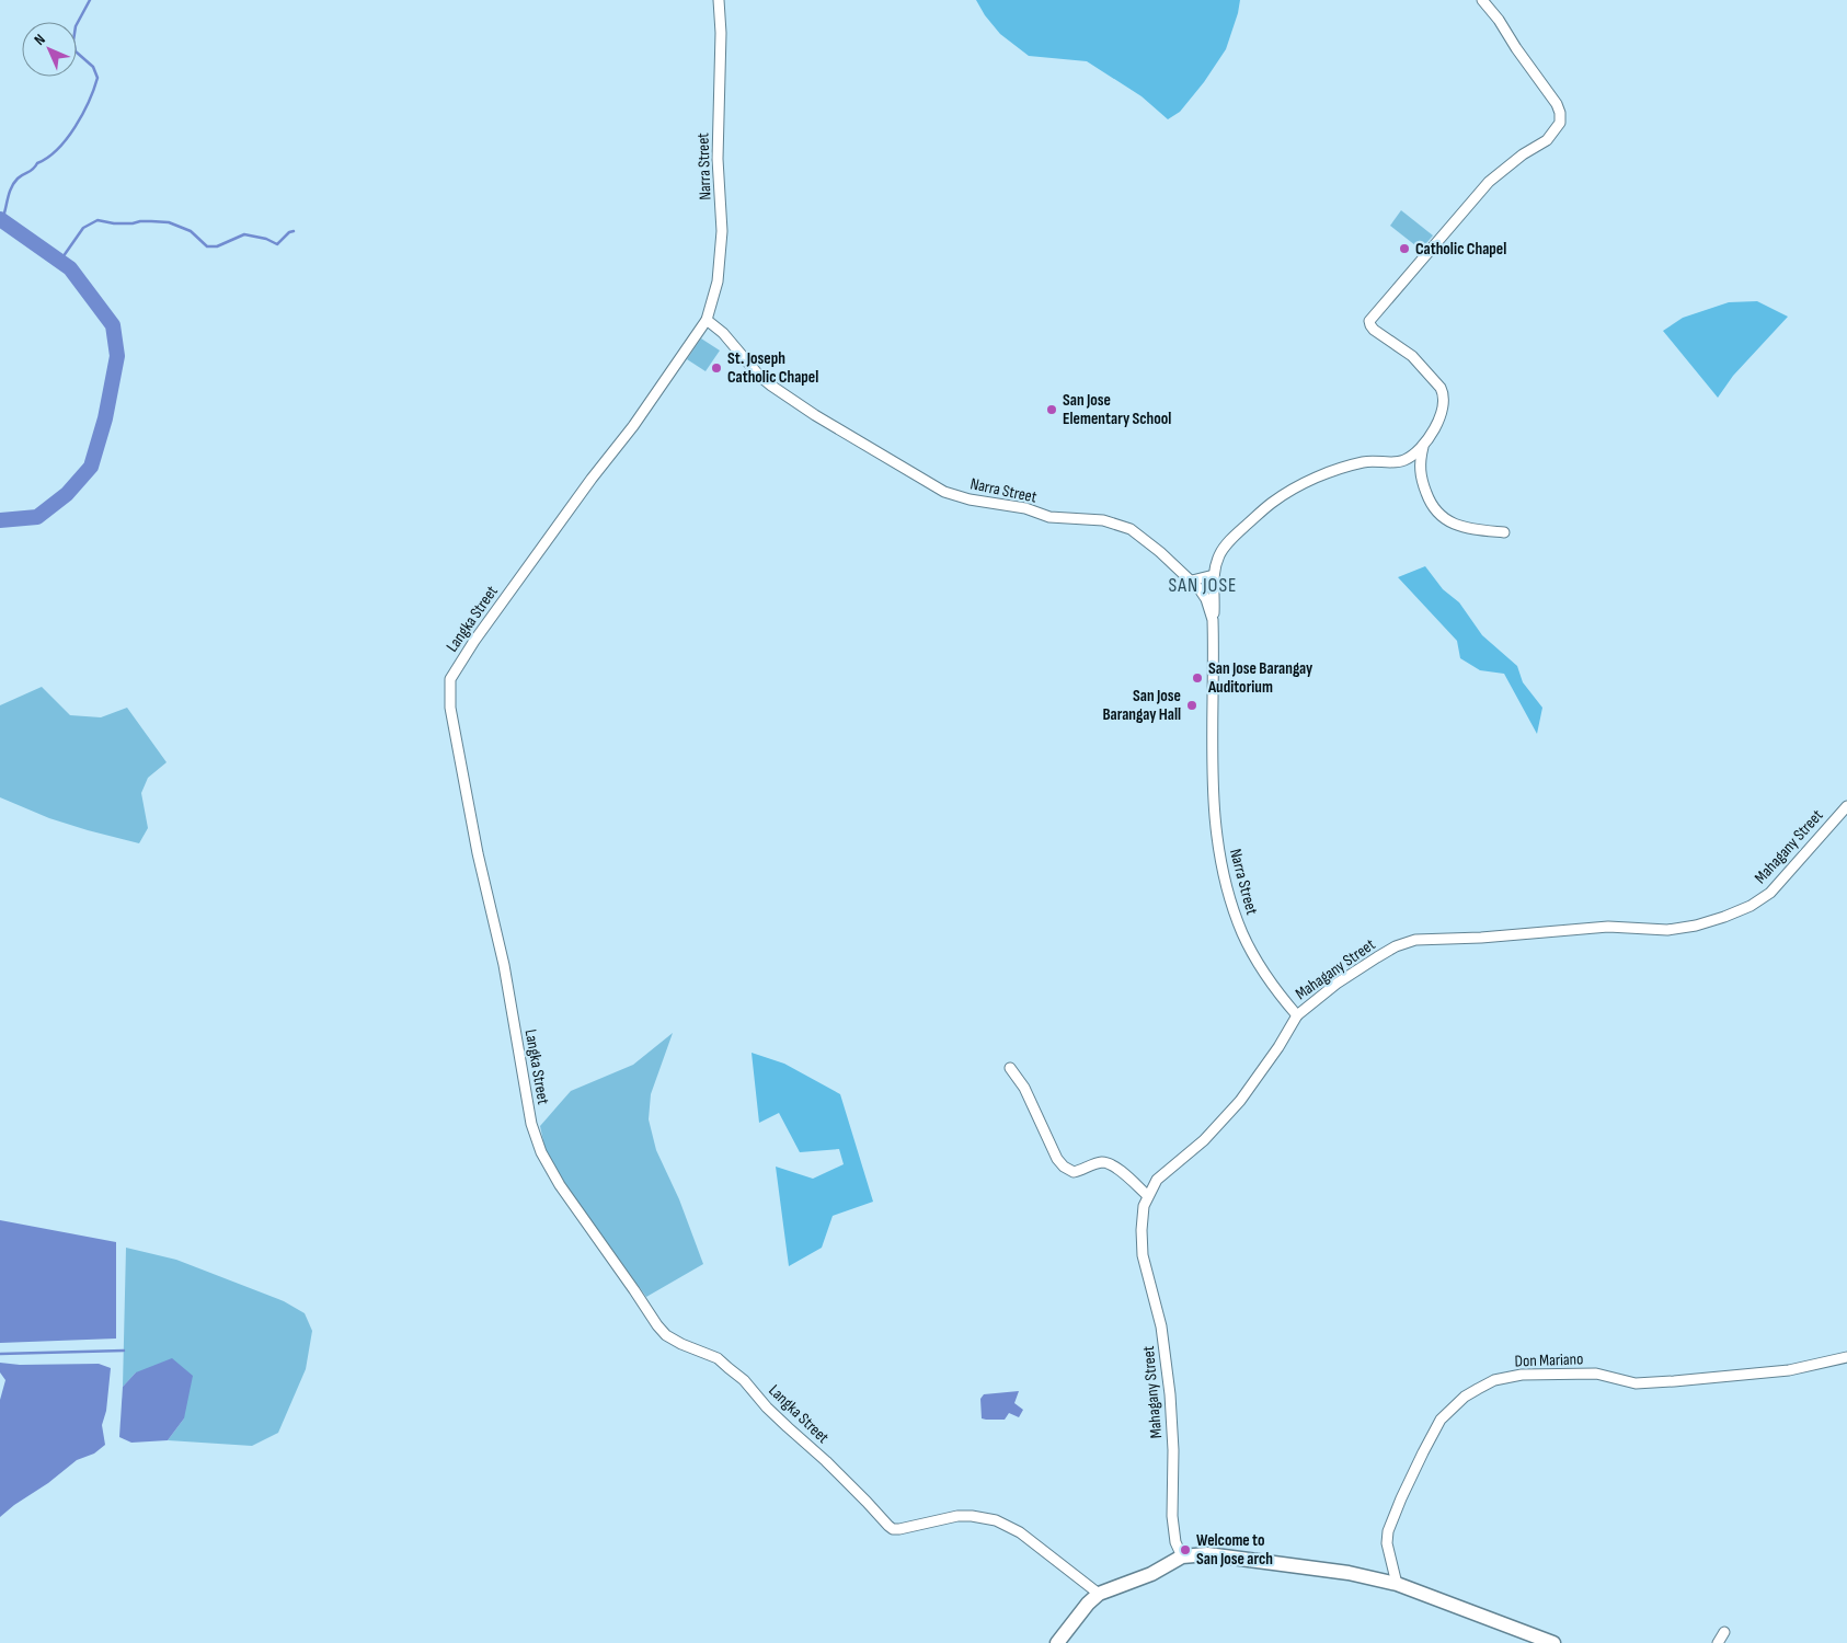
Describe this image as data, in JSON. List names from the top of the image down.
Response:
{
  "streets": {
    "street": [
      "Narra Street",
      "Langka Street",
      "Mahagany Street",
      "Don Mariano"
    ]
  },
  "crossings": [
    ["Narra Street", "Langka Street"],
    ["Narra Street", "Mahagany Street"]
  ],
  "districts": ["SAN JOSE"],
  "places": [
    "Catholic Chapel",
    "St. Joseph Catholic Chapel",
    "San Jose Elementary School",
    "San Jose Barangay Auditorium",
    "San Jose Barangay Hall",
    "Welcome to San Jose arch"
  ],
  "north": "top left"
}
